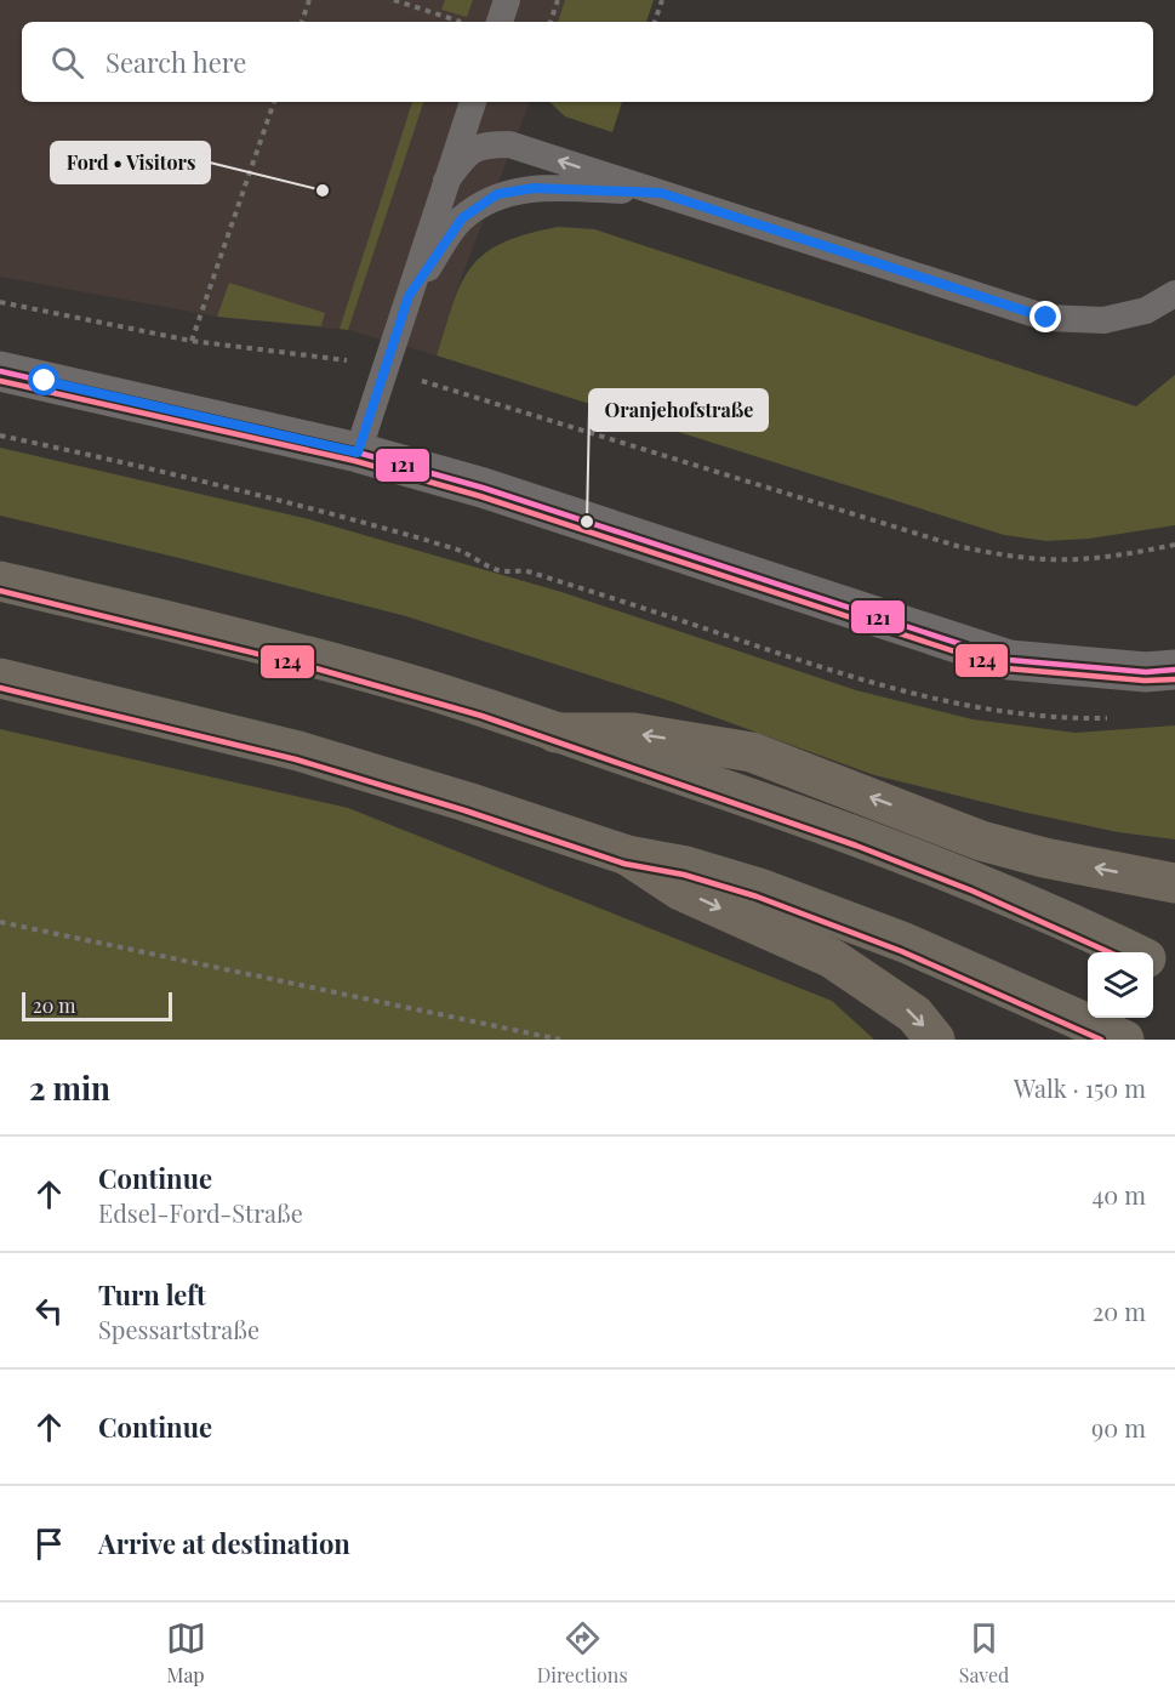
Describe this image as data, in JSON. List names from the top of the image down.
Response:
{
  "places": ["Ford • Visitors", "Oranjehofstraße"],
  "lines": ["transit line 121", "transit line 124"],
  "scale_bar": "20 m",
  "page": {
    "search": "Search here",
    "scale": "20 m",
    "heading": ["2 min", "Walk · 150 m"],
    "list": [
      ["Continue", "Edsel-Ford-Straße", "40 m"],
      ["Turn left", "Spessartstraße", "20 m"],
      ["Continue", "90 m"],
      "Arrive at destination"
    ],
    "nav": ["Map", "Directions", "Saved"]
  }
}
